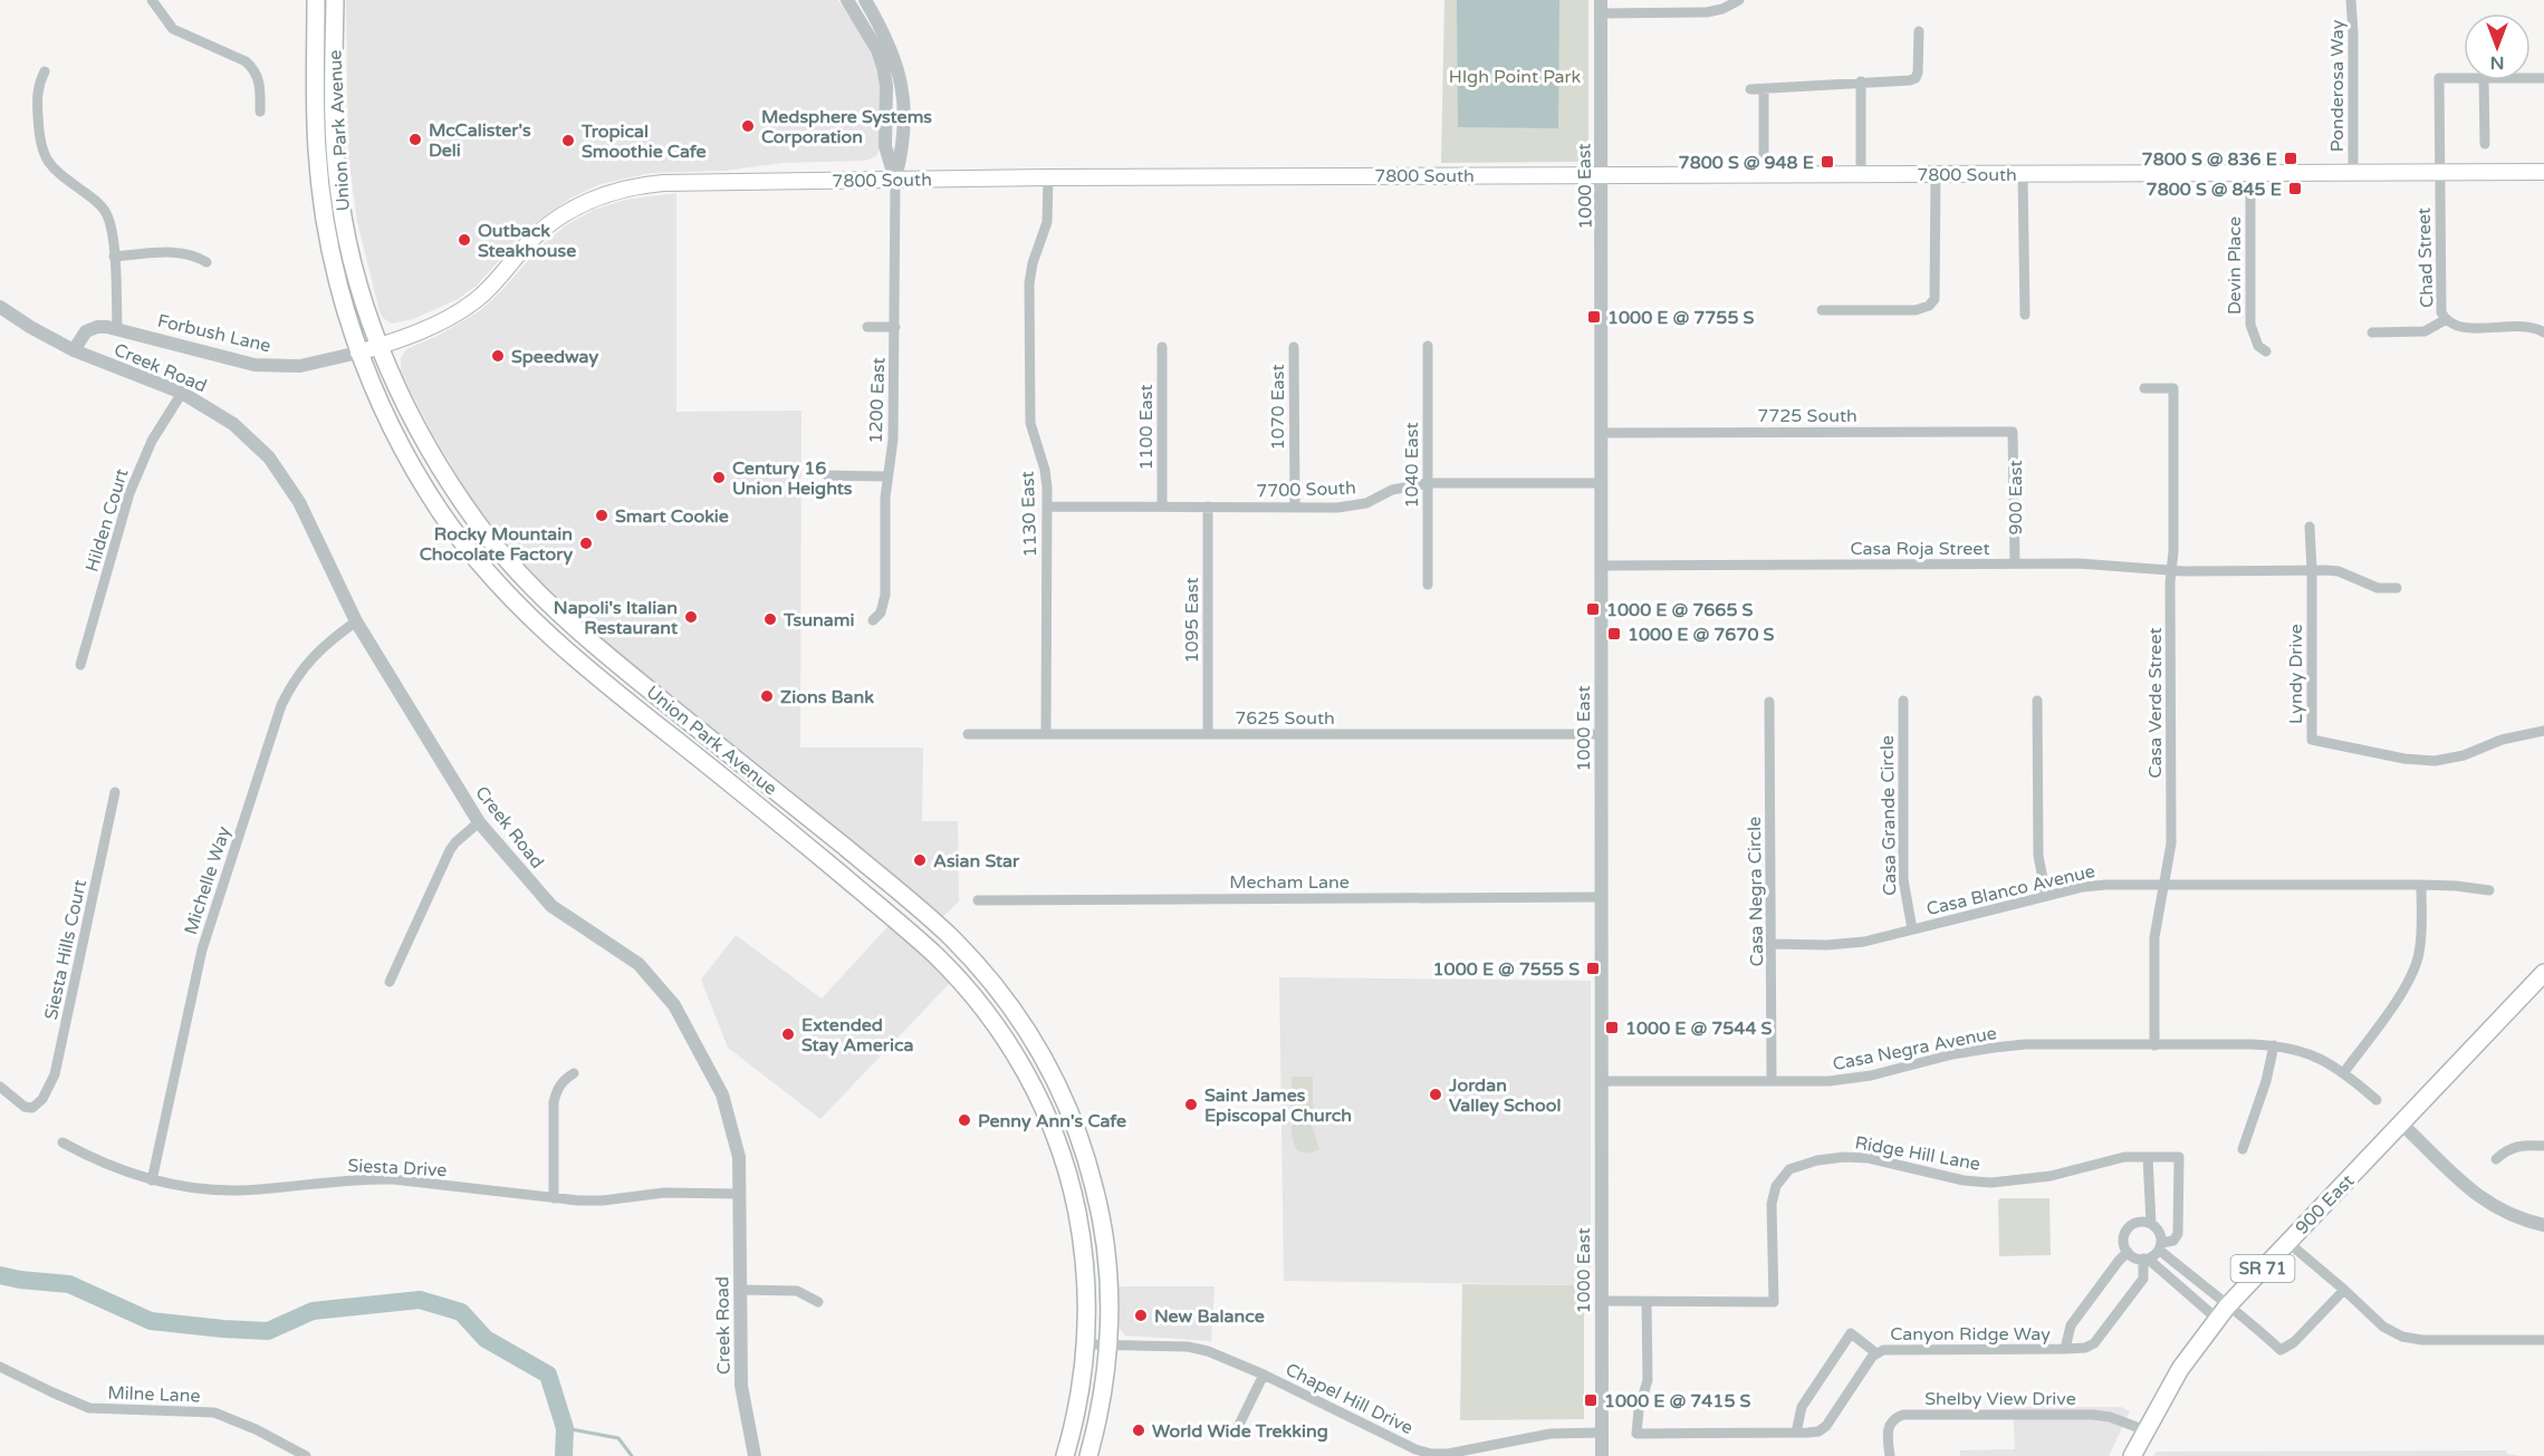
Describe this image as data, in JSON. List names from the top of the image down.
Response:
{
  "streets": {
    "main road": [
      "Union Park Avenue",
      "7800 South",
      "900 East",
      "SR 71"
    ],
    "street": [
      "Ponderosa Way",
      "1000 East",
      "Chad Street",
      "Devin Place",
      "Forbush Lane",
      "Creek Road",
      "1200 East",
      "1070 East",
      "7725 South",
      "1100 East",
      "1040 East",
      "7700 South",
      "1130 East",
      "Hilden Court",
      "Casa Roja Street",
      "1095 East",
      "Lyndy Drive",
      "Casa Verde Street",
      "7625 South",
      "Casa Grande Circle",
      "Michelle Way",
      "Mecham Lane",
      "Casa Blanco Avenue",
      "Casa Negra Circle",
      "Siesta Hills Court",
      "Casa Negra Avenue",
      "Ridge Hill Lane",
      "Siesta Drive",
      "Canyon Ridge Way",
      "Milne Lane",
      "Chapel Hill Drive",
      "Shelby View Drive"
    ]
  },
  "crossings": [
    ["Ponderosa Way", "7800 South"],
    ["Union Park Avenue", "7800 South"],
    ["Union Park Avenue", "Forbush Lane"],
    ["Union Park Avenue", "Chapel Hill Drive"],
    ["7800 South", "1000 East"],
    ["7800 South", "Chad Street"],
    ["7800 South", "Devin Place"],
    ["7800 South", "Forbush Lane"],
    ["7800 South", "1200 East"],
    ["7800 South", "1130 East"],
    ["1000 East", "7725 South"],
    ["1000 East", "7700 South"],
    ["1000 East", "Casa Roja Street"],
    ["1000 East", "7625 South"],
    ["1000 East", "Mecham Lane"],
    ["1000 East", "Casa Negra Avenue"],
    ["1000 East", "Ridge Hill Lane"],
    ["1000 East", "Chapel Hill Drive"],
    ["Forbush Lane", "Creek Road"],
    ["Creek Road", "Hilden Court"],
    ["Creek Road", "Michelle Way"],
    ["Creek Road", "Siesta Drive"],
    ["1070 East", "7700 South"],
    ["7725 South", "900 East"],
    ["1100 East", "7700 South"],
    ["1040 East", "7700 South"],
    ["7700 South", "1130 East"],
    ["7700 South", "1095 East"],
    ["900 East", "Casa Roja Street"],
    ["900 East", "Shelby View Drive"],
    ["1130 East", "7625 South"],
    ["Casa Roja Street", "Lyndy Drive"],
    ["Casa Roja Street", "Casa Verde Street"],
    ["1095 East", "7625 South"],
    ["Casa Verde Street", "Casa Blanco Avenue"],
    ["Casa Verde Street", "Casa Negra Avenue"],
    ["Casa Grande Circle", "Casa Blanco Avenue"],
    ["Michelle Way", "Siesta Drive"],
    ["Casa Blanco Avenue", "Casa Negra Circle"],
    ["Casa Negra Circle", "Casa Negra Avenue"],
    ["Ridge Hill Lane", "Canyon Ridge Way"]
  ],
  "parks": ["HIgh Point Park"],
  "places": {
    "other": [
      "Medsphere Systems Corporation",
      "McCalister's Deli",
      "Tropical Smoothie Cafe",
      "Outback Steakhouse",
      "Speedway",
      "Century 16 Union Heights",
      "Smart Cookie",
      "Rocky Mountain Chocolate Factory",
      "Napoli's Italian Restaurant",
      "Tsunami",
      "Zions Bank",
      "Asian Star",
      "Extended Stay America",
      "Jordan Valley School",
      "Saint James Episcopal Church",
      "Penny Ann's Cafe",
      "New Balance",
      "World Wide Trekking"
    ],
    "transit": [
      "7800 S @ 836 E",
      "7800 S @ 948 E",
      "7800 S @ 845 E",
      "1000 E @ 7755 S",
      "1000 E @ 7665 S",
      "1000 E @ 7670 S",
      "1000 E @ 7555 S",
      "1000 E @ 7544 S",
      "1000 E @ 7415 S"
    ]
  },
  "north": "bottom"
}
